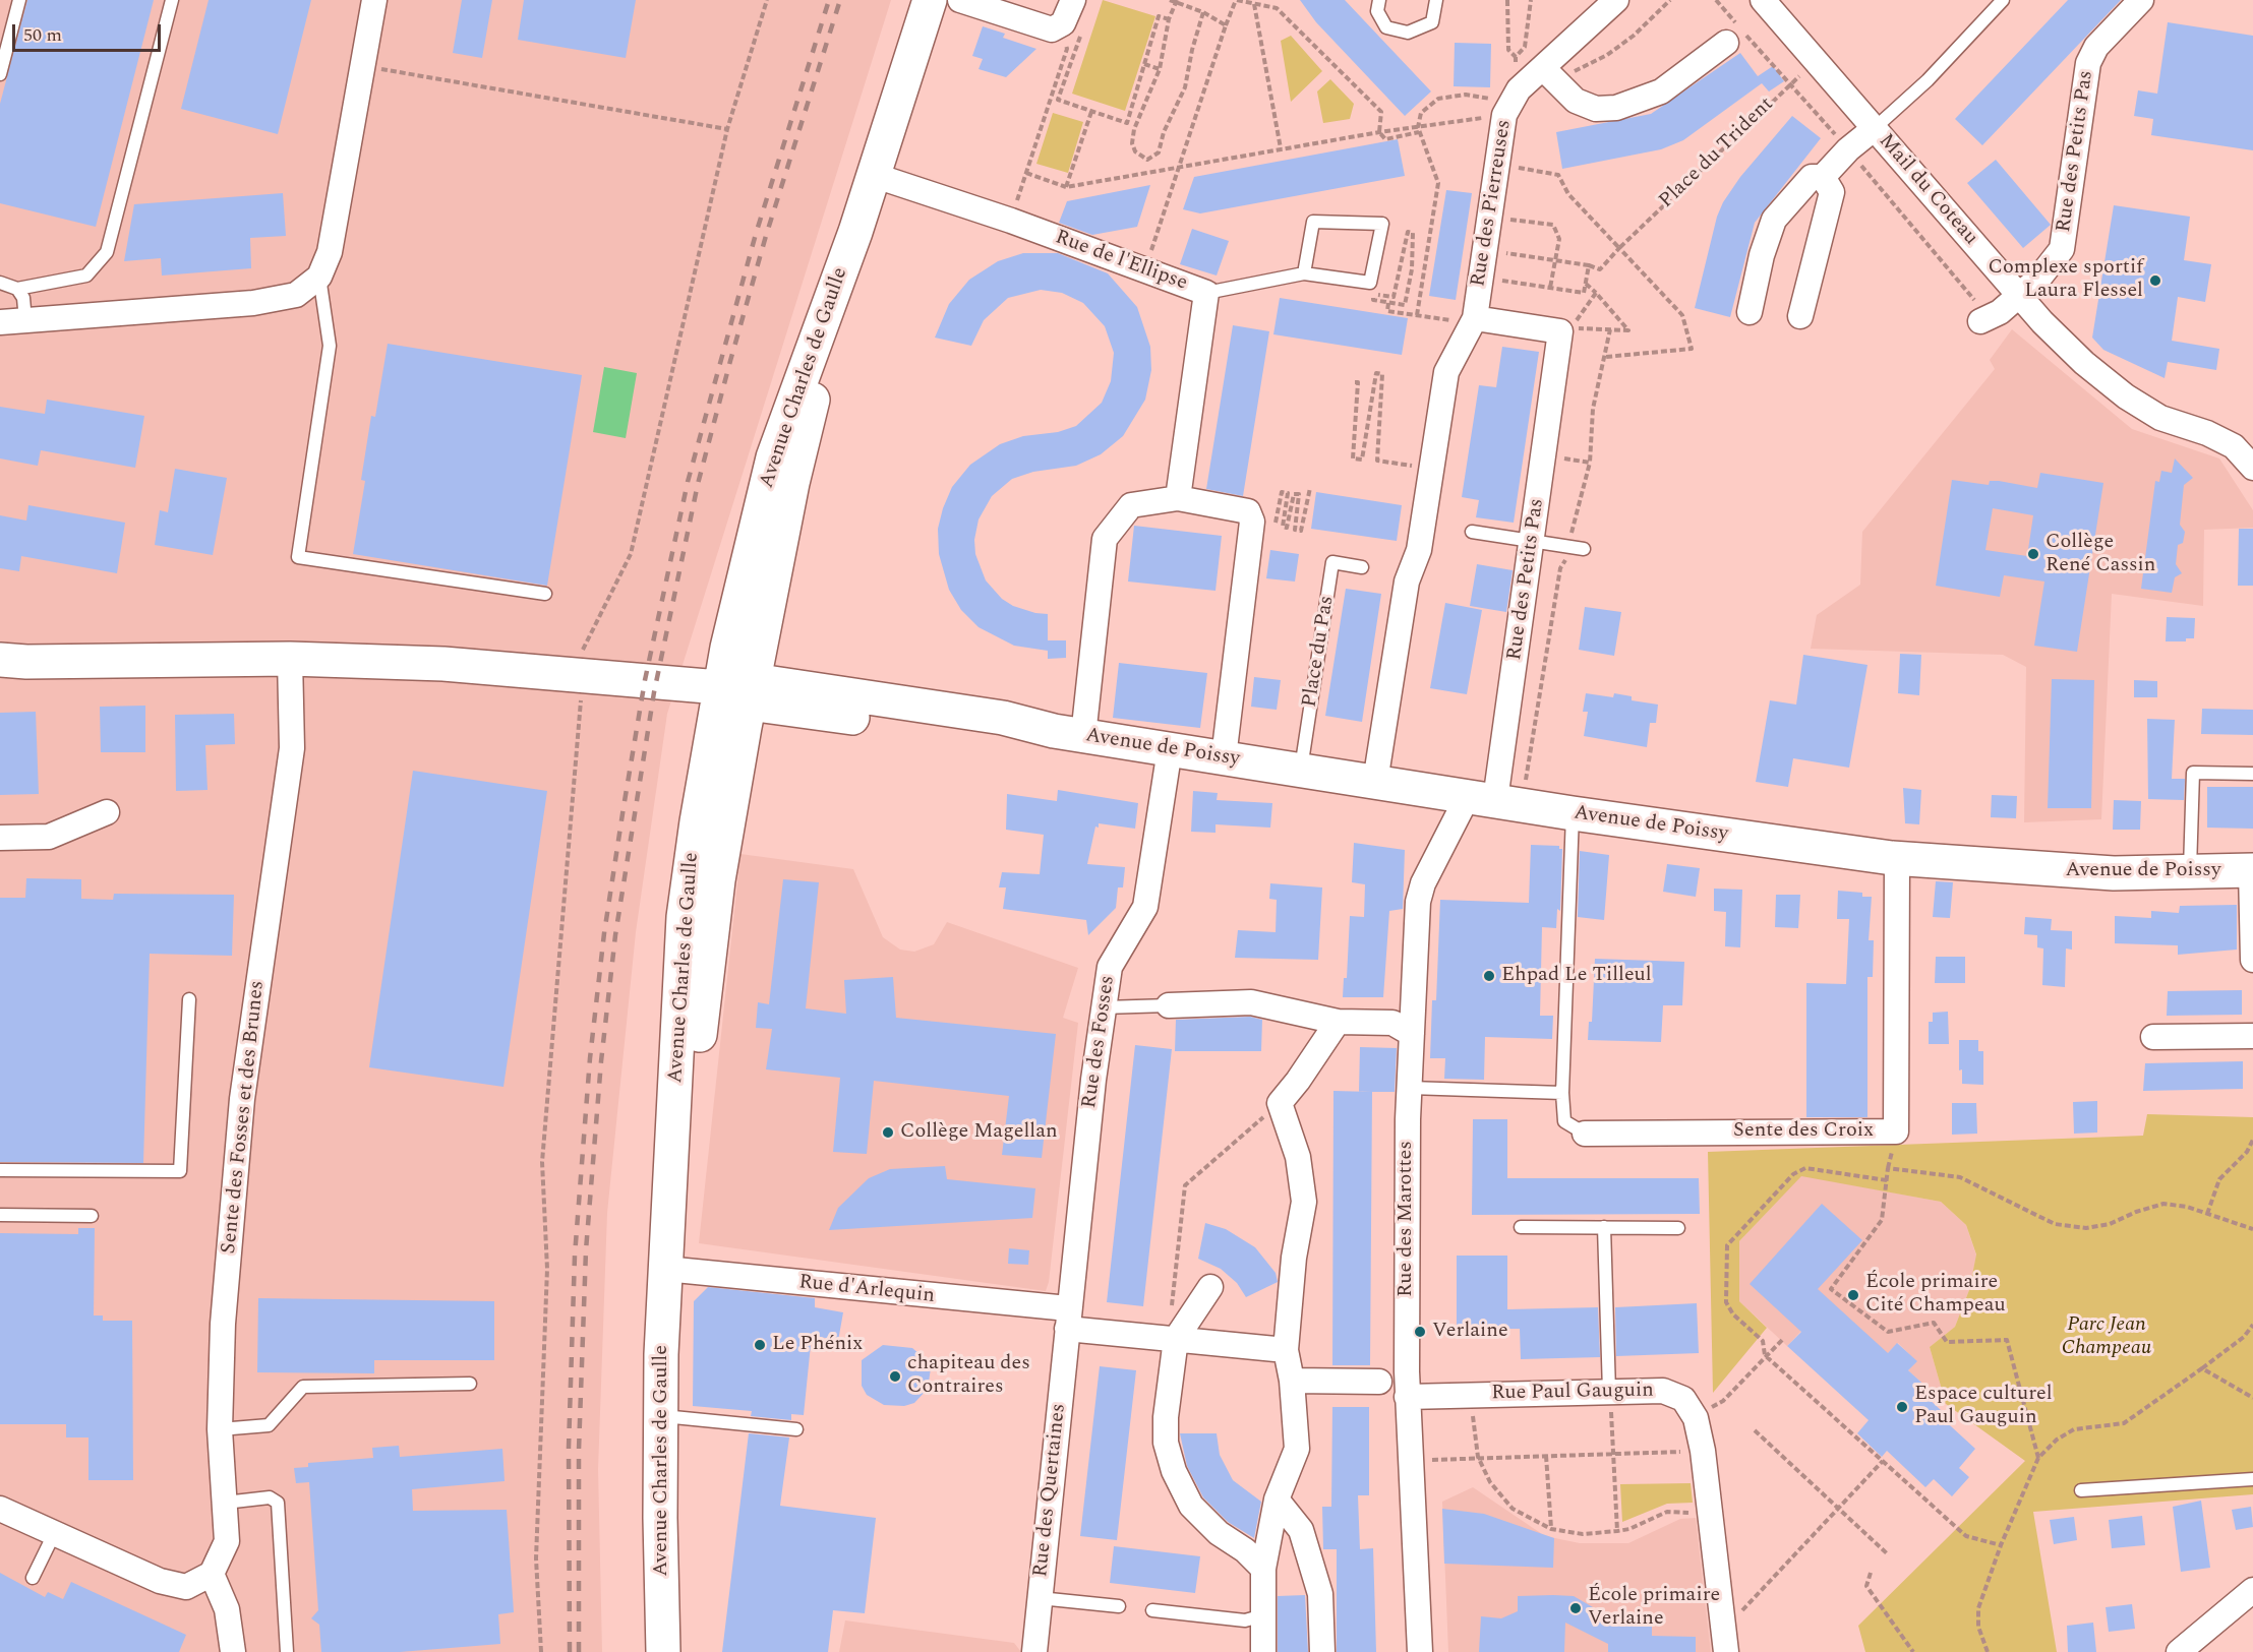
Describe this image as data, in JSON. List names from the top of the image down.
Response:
{
  "streets": {
    "main road": ["Avenue Charles de Gaulle", "Avenue de Poissy"],
    "street": [
      "Rue des Petits Pas",
      "Mail du Coteau",
      "Rue des Pierreuses",
      "Rue de l'Ellipse",
      "Rue des Fosses",
      "Sente des Fosses et des Brunes",
      "Sente des Croix",
      "Rue des Marottes",
      "Rue d'Arlequin",
      "Rue Paul Gauguin",
      "Rue des Quertaines"
    ],
    "lane": ["Place du Pas"],
    "path": ["Place du Trident"]
  },
  "crossings": [
    ["Rue des Petits Pas", "Mail du Coteau"],
    ["Rue des Petits Pas", "Rue des Pierreuses"],
    ["Rue des Petits Pas", "Avenue de Poissy"],
    ["Rue des Petits Pas", "Rue des Marottes"],
    ["Place du Trident", "Mail du Coteau"],
    ["Rue des Pierreuses", "Avenue de Poissy"],
    ["Rue de l'Ellipse", "Avenue Charles de Gaulle"],
    ["Avenue Charles de Gaulle", "Avenue de Poissy"],
    ["Avenue Charles de Gaulle", "Rue d'Arlequin"],
    ["Place du Pas", "Avenue de Poissy"],
    ["Avenue de Poissy", "Rue des Fosses"],
    ["Avenue de Poissy", "Sente des Croix"],
    ["Avenue de Poissy", "Rue des Marottes"],
    ["Rue des Fosses", "Rue d'Arlequin"],
    ["Rue des Fosses", "Rue des Quertaines"],
    ["Rue des Marottes", "Rue Paul Gauguin"],
    ["Rue d'Arlequin", "Rue des Quertaines"]
  ],
  "parks": ["Parc Jean Champeau"],
  "places": [
    "Complexe sportif Laura Flessel",
    "Collège René Cassin",
    "Ehpad Le Tilleul",
    "Collège Magellan",
    "École primaire Cité Champeau",
    "Verlaine",
    "Le Phénix",
    "chapiteau des Contraires",
    "Espace culturel Paul Gauguin",
    "École primaire Verlaine"
  ],
  "scale_bar": "50 m"
}
